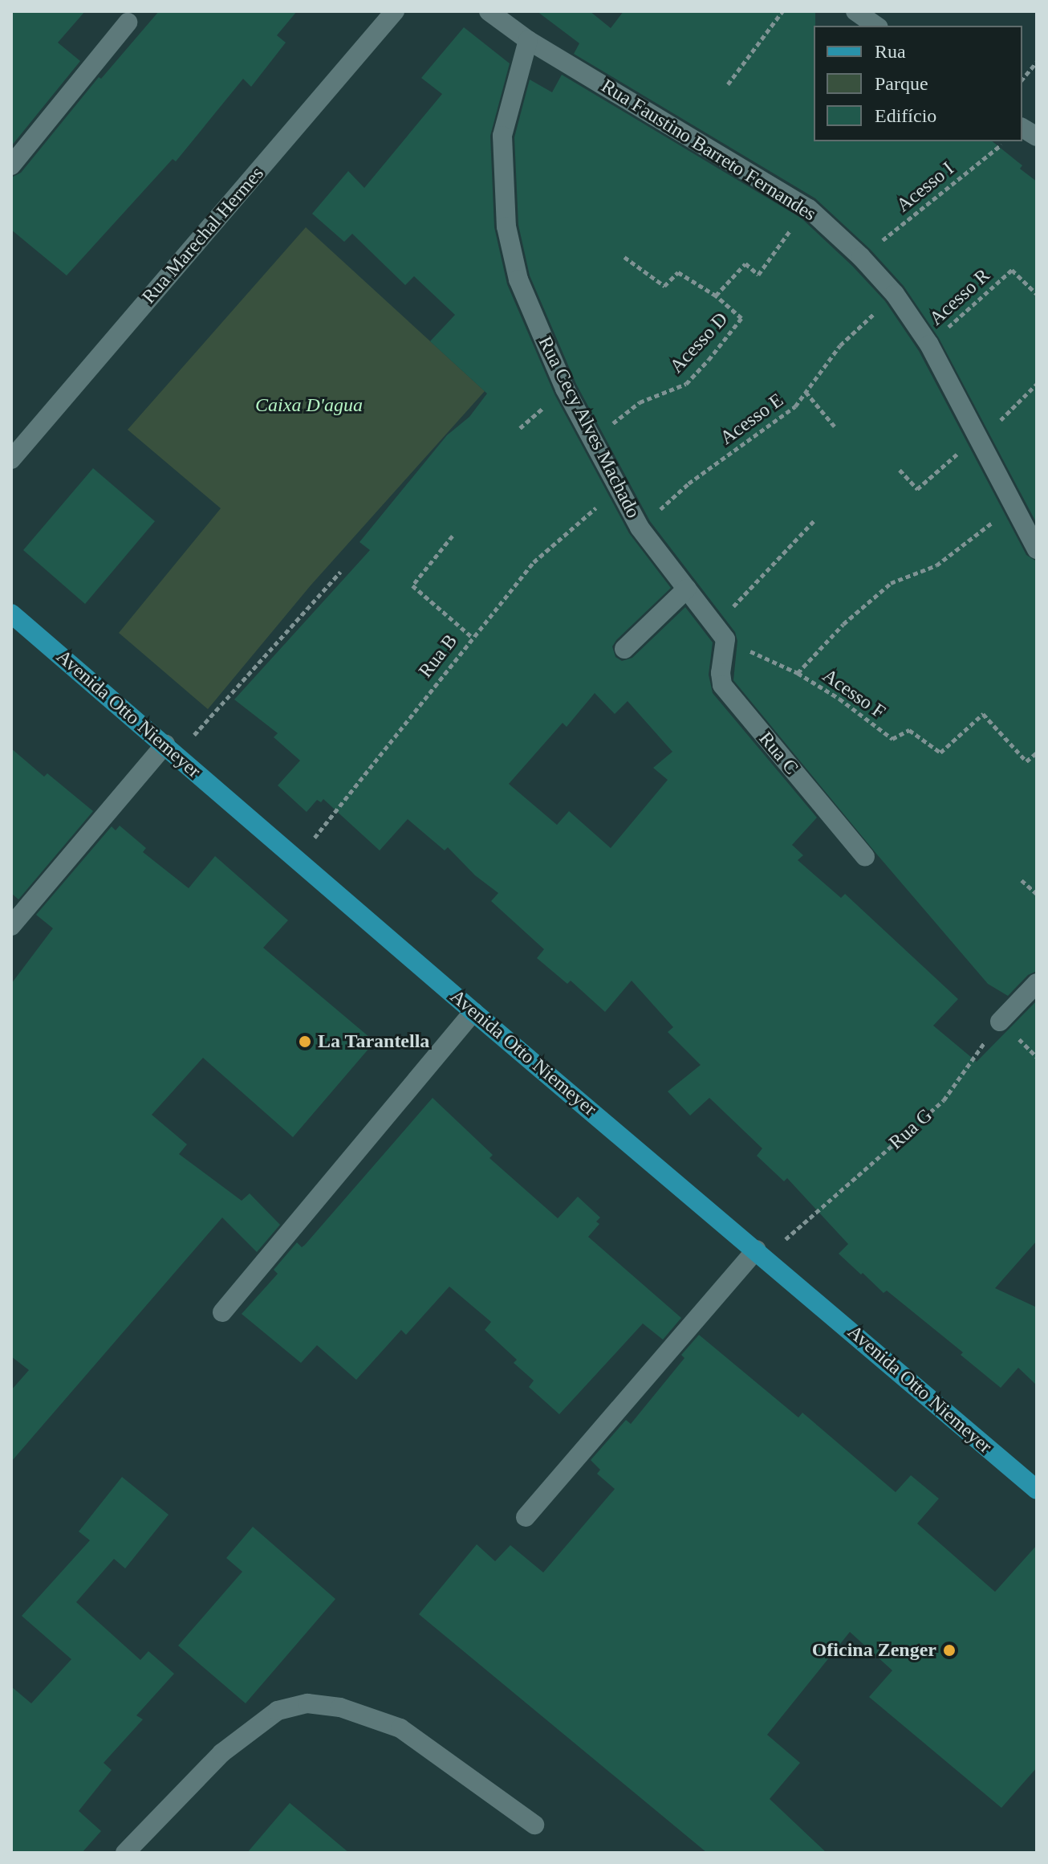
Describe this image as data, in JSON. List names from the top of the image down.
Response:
{
  "streets": {
    "main road": ["Avenida Otto Niemeyer"],
    "street": [
      "Rua Faustino Barreto Fernandes",
      "Rua Marechal Hermes",
      "Rua Cecy Alves Machado",
      "Rua C"
    ],
    "path": [
      "Acesso I",
      "Acesso R",
      "Acesso D",
      "Acesso E",
      "Rua B",
      "Acesso F",
      "Rua G"
    ]
  },
  "crossings": [
    ["Rua Faustino Barreto Fernandes", "Acesso I"],
    ["Rua Faustino Barreto Fernandes", "Acesso R"],
    ["Rua Faustino Barreto Fernandes", "Acesso D"],
    ["Rua Faustino Barreto Fernandes", "Acesso E"],
    ["Rua Faustino Barreto Fernandes", "Rua Cecy Alves Machado"],
    ["Rua Faustino Barreto Fernandes", "Acesso F"],
    ["Acesso D", "Rua Cecy Alves Machado"],
    ["Acesso E", "Rua Cecy Alves Machado"],
    ["Rua Cecy Alves Machado", "Rua B"],
    ["Rua Cecy Alves Machado", "Acesso F"],
    ["Rua Cecy Alves Machado", "Rua C"],
    ["Rua B", "Avenida Otto Niemeyer"],
    ["Acesso F", "Rua C"],
    ["Avenida Otto Niemeyer", "Rua G"]
  ],
  "parks": ["Caixa D'agua"],
  "places": ["La Tarantella", "Oficina Zenger"],
  "legend": ["Rua", "Parque", "Edifício"]
}
